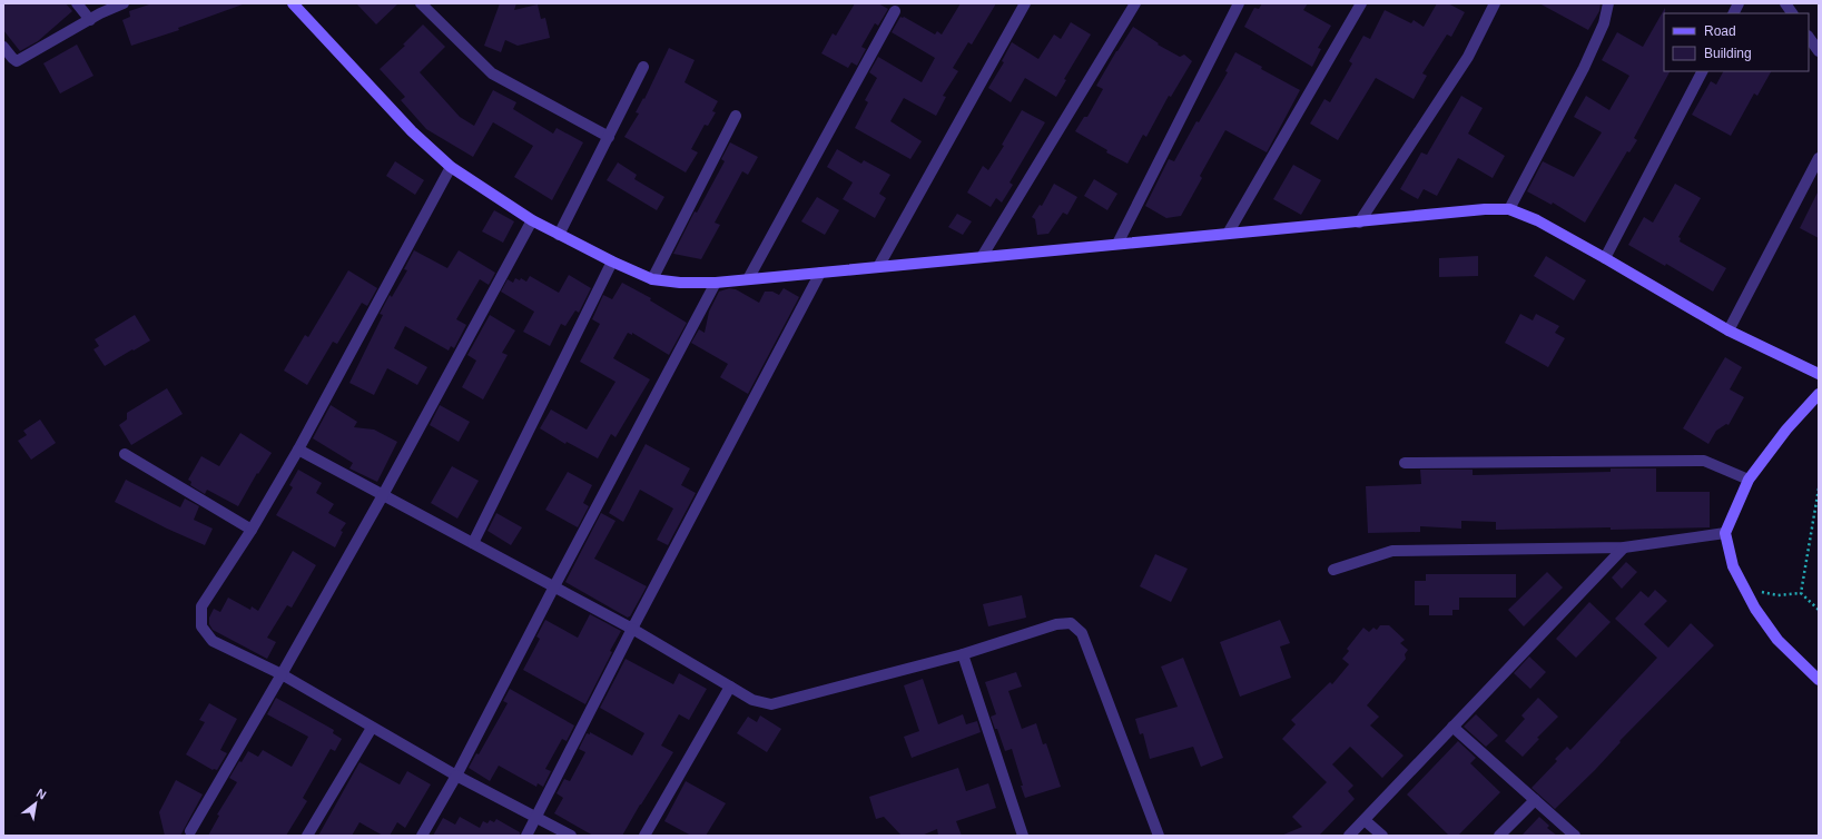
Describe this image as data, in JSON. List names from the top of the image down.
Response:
{
  "legend": ["Road", "Building"],
  "north": "top right"
}
